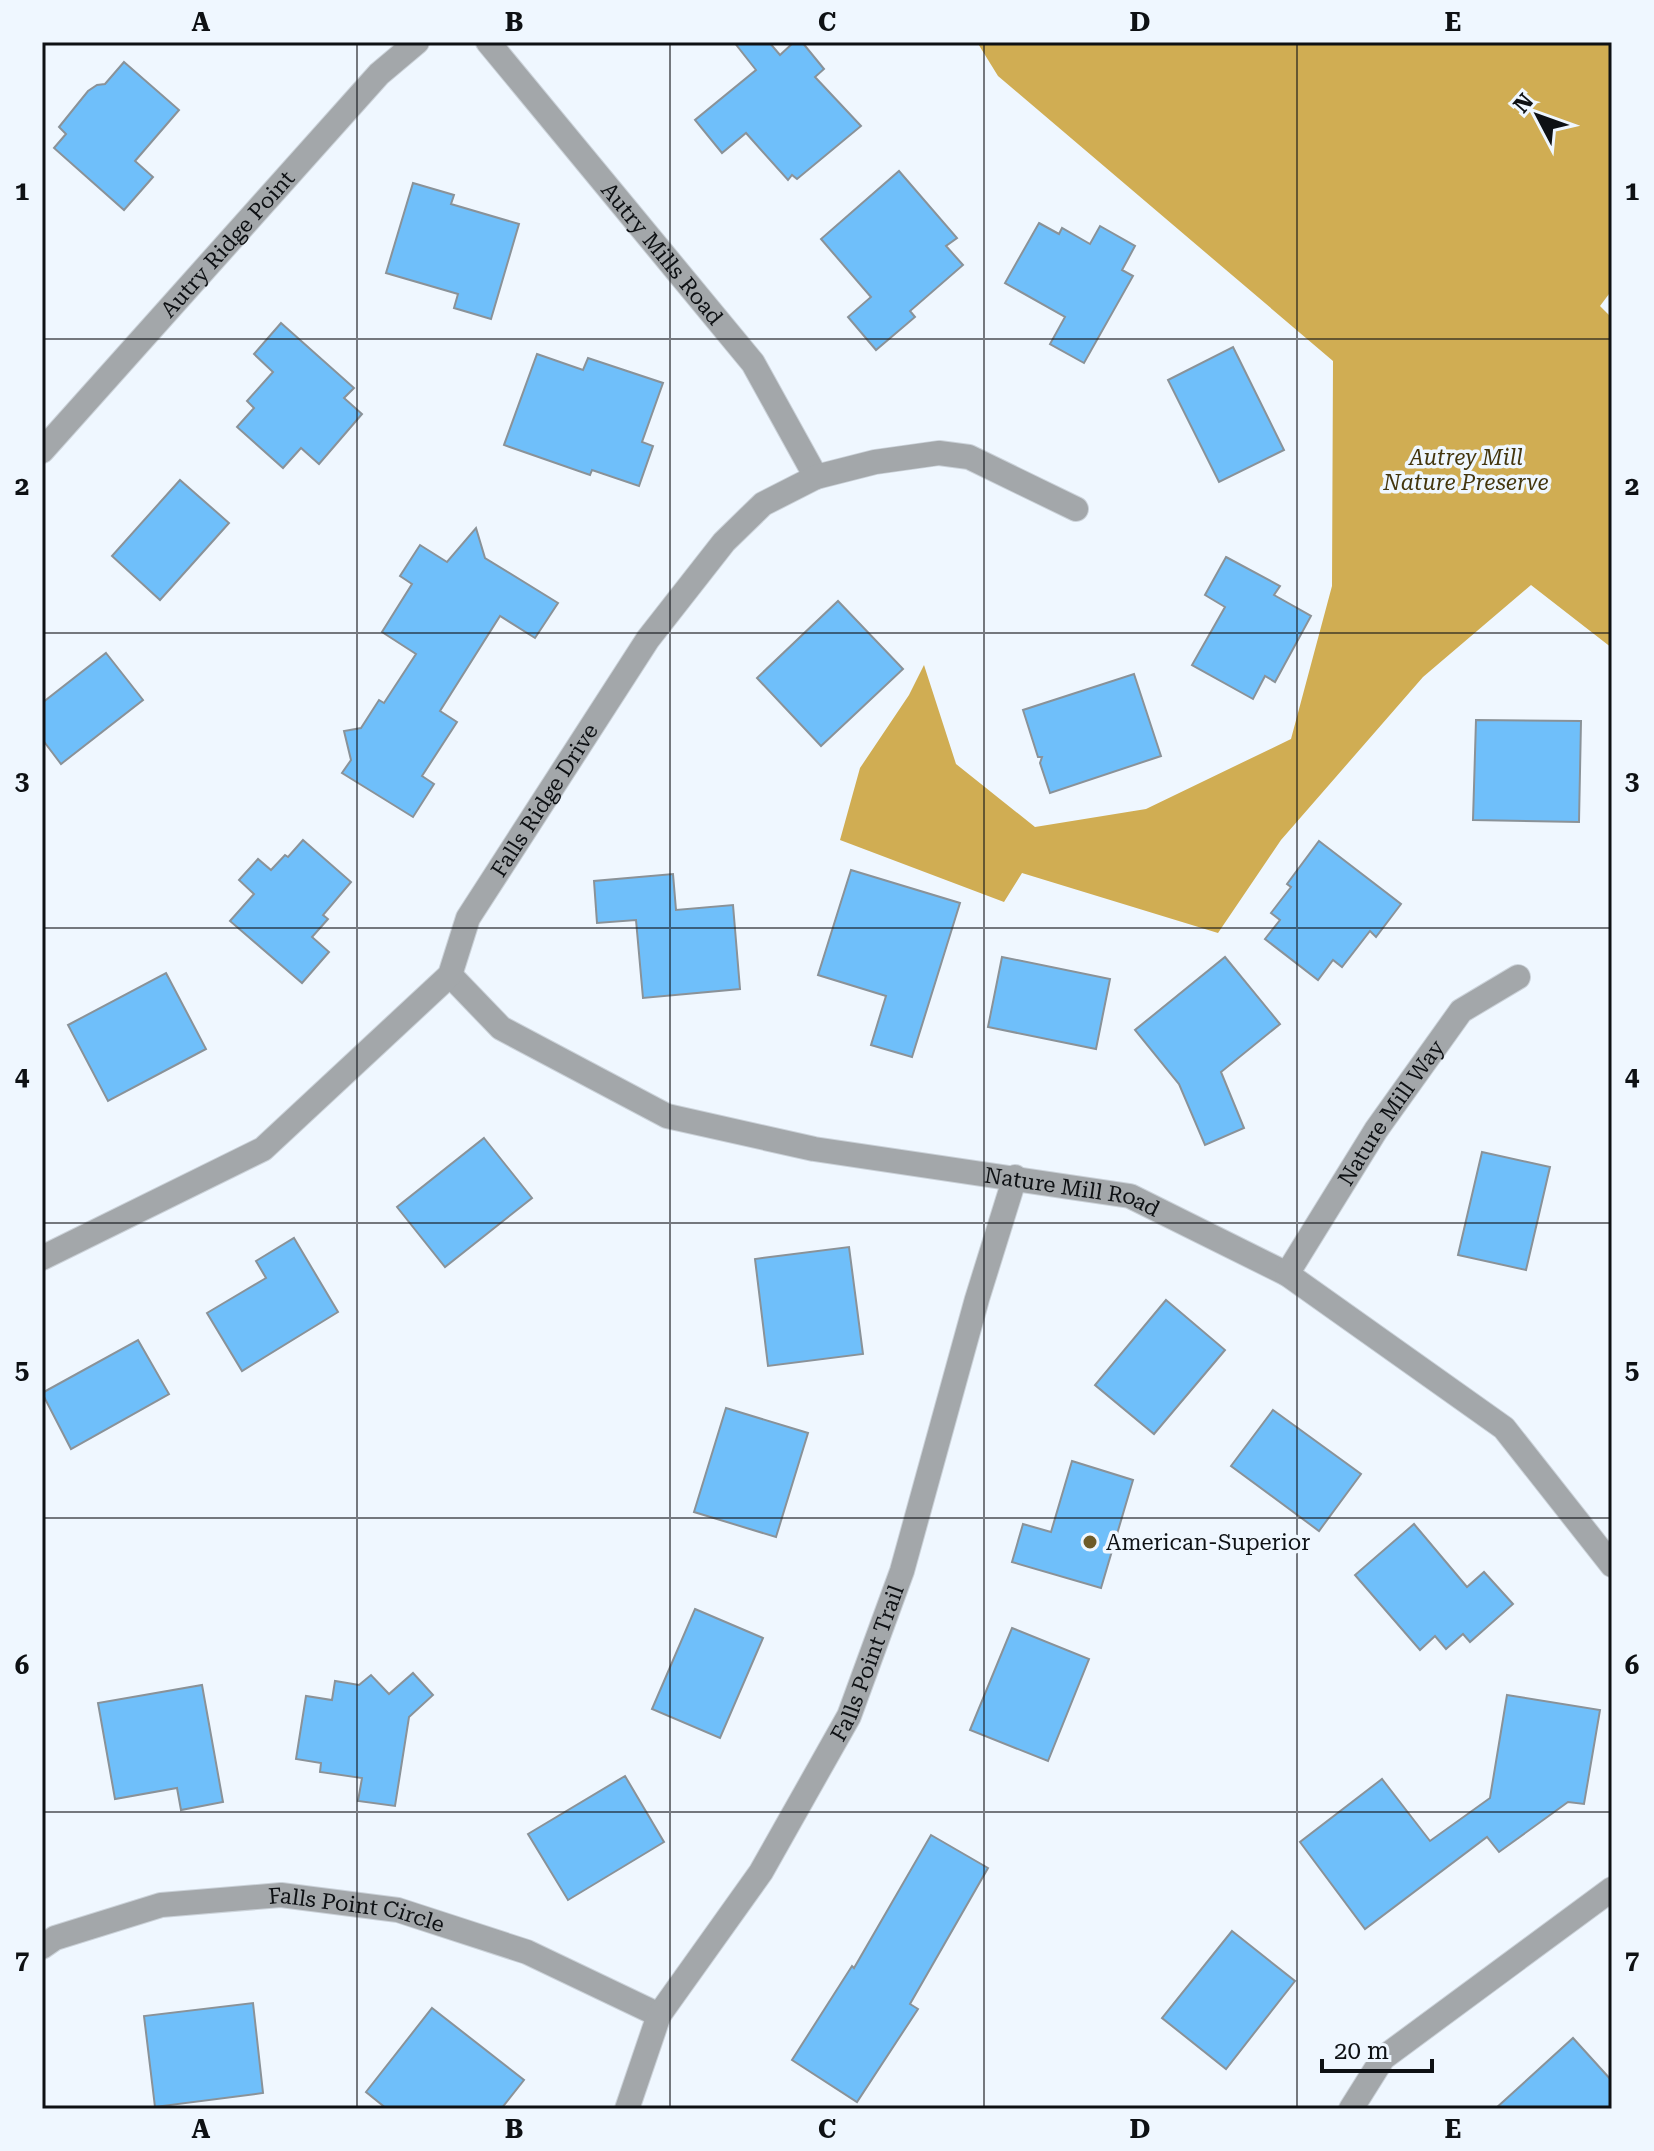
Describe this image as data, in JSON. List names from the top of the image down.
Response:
{
  "streets": {
    "street": [
      "Autry Ridge Point",
      "Autry Mills Road",
      "Falls Ridge Drive",
      "Nature Mill Way",
      "Nature Mill Road",
      "Falls Point Trail",
      "Falls Point Circle"
    ]
  },
  "crossings": [
    ["Autry Mills Road", "Falls Ridge Drive"],
    ["Falls Ridge Drive", "Nature Mill Road"],
    ["Nature Mill Way", "Nature Mill Road"],
    ["Nature Mill Road", "Falls Point Trail"],
    ["Falls Point Trail", "Falls Point Circle"]
  ],
  "parks": ["Autrey Mill Nature Preserve"],
  "places": ["American-Superior"],
  "scale_bar": "20 m",
  "north": "top left",
  "grid": {
    "columns": [
      "A",
      "B",
      "C",
      "D",
      "E"
    ],
    "rows": [
      "1",
      "2",
      "3",
      "4",
      "5",
      "6",
      "7"
    ]
  }
}
